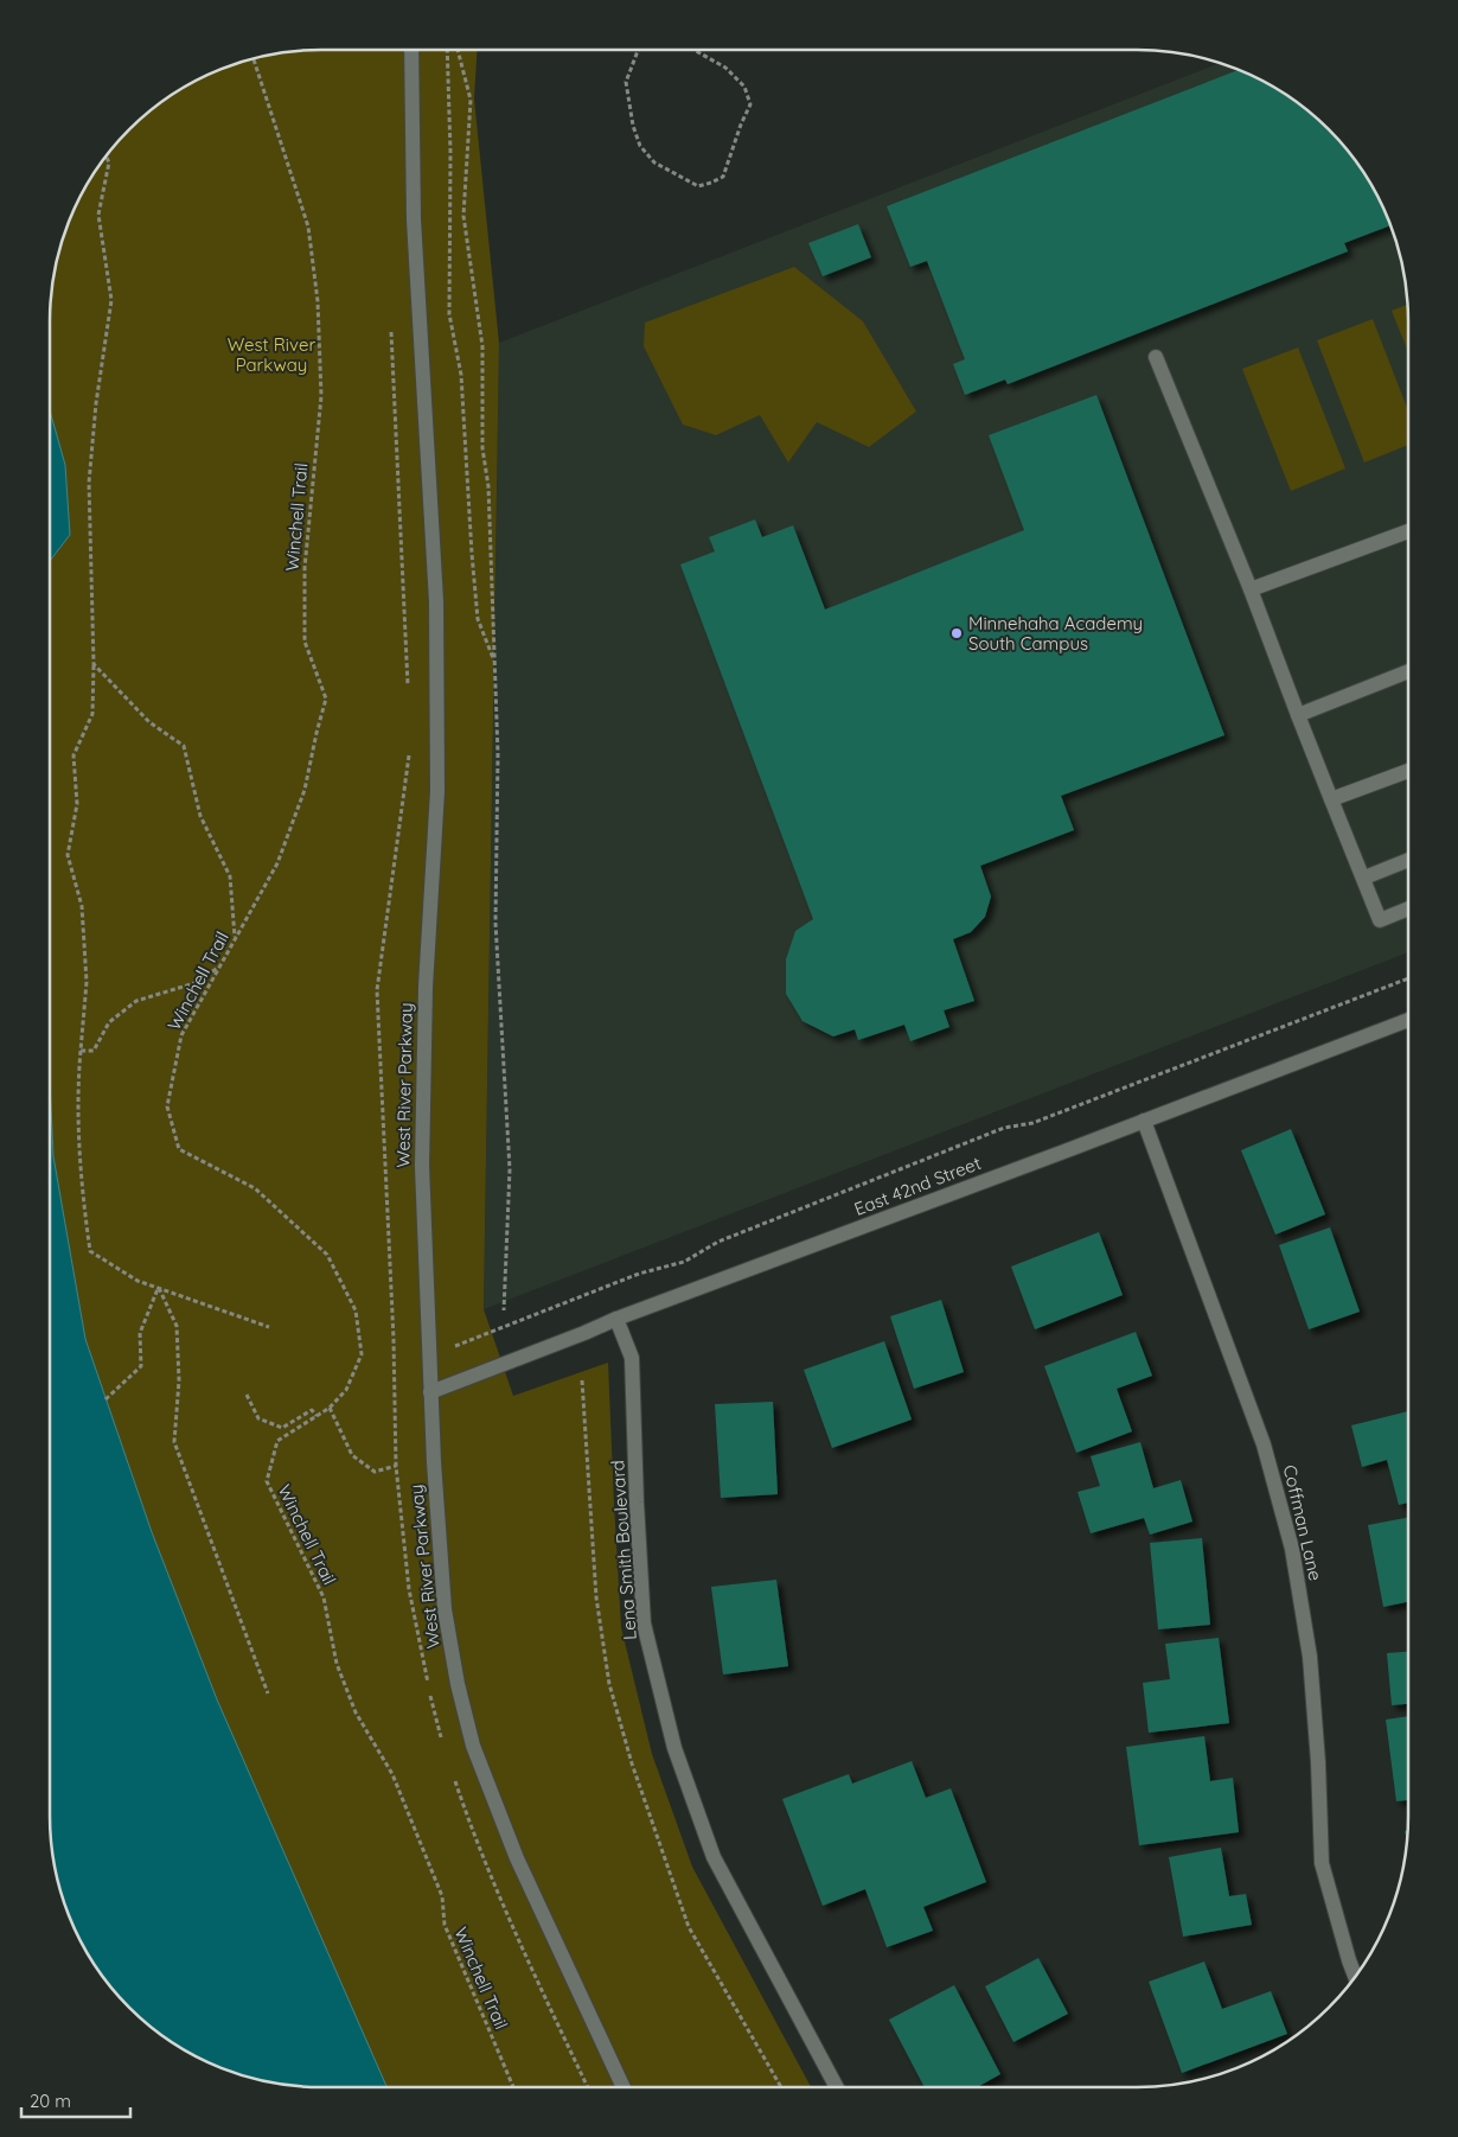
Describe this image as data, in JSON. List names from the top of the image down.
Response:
{
  "streets": {
    "street": [
      "West River Parkway",
      "East 42nd Street",
      "Coffman Lane",
      "Lena Smith Boulevard"
    ],
    "path": ["Winchell Trail"]
  },
  "crossings": [
    ["West River Parkway", "East 42nd Street"],
    ["East 42nd Street", "Coffman Lane"],
    ["East 42nd Street", "Lena Smith Boulevard"]
  ],
  "parks": ["West River Parkway"],
  "places": ["Minnehaha Academy South Campus"],
  "scale_bar": "20 m"
}
